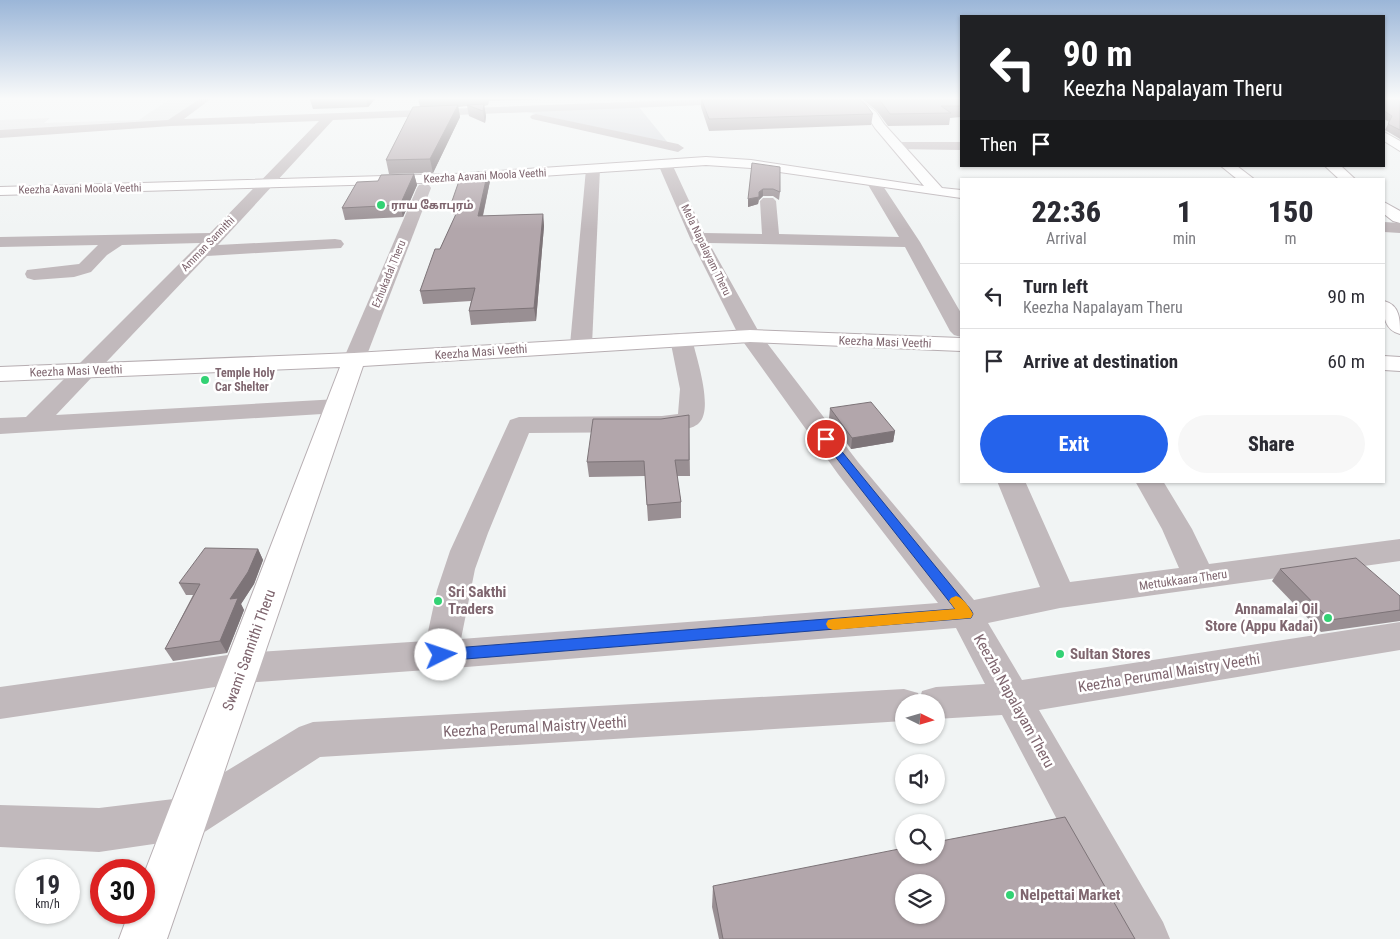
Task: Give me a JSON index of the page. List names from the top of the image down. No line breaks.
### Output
{"streets":{"main road":["Keezha Aavani Moola Veethi","Keezha Masi Veethi","Swami Sannithi Theru"],"street":["Amman Sannithi","Mela Napalayam Theru","Ezhukadal Theru","Mettukkaara Theru","Keezha Perumal Maistry Veethi","Keezha Napalayam Theru"]},"crossings":[["Keezha Aavani Moola Veethi","Amman Sannithi"],["Keezha Aavani Moola Veethi","Mela Napalayam Theru"],["Amman Sannithi","Keezha Masi Veethi"],["Mela Napalayam Theru","Keezha Masi Veethi"],["Mela Napalayam Theru","Keezha Napalayam Theru"],["Ezhukadal Theru","Keezha Masi Veethi"],["Ezhukadal Theru","Swami Sannithi Theru"],["Keezha Masi Veethi","Swami Sannithi Theru"],["Keezha Masi Veethi","Keezha Napalayam Theru"],["Mettukkaara Theru","Swami Sannithi Theru"],["Mettukkaara Theru","Keezha Napalayam Theru"],["Swami Sannithi Theru","Keezha Perumal Maistry Veethi"],["Keezha Perumal Maistry Veethi","Keezha Napalayam Theru"]],"places":["ராய கோபுரம்","Temple Holy Car Shelter","Sri Sakthi Traders","Annamalai Oil Store (Appu Kadai)","Sultan Stores","Nelpettai Market"],"north":"right","page":{"turn":["90 m","Keezha Napalayam Theru"],"then":"Then","eta":["22:36","Arrival","1","min","150","m"],"list":[{"name":"Turn left","note":"Keezha Napalayam Theru","value":"90 m"},{"name":"Arrive at destination","value":"60 m"}],"buttons":["Exit","Share"],"speed":"19 km/h","limit":"30"}}
